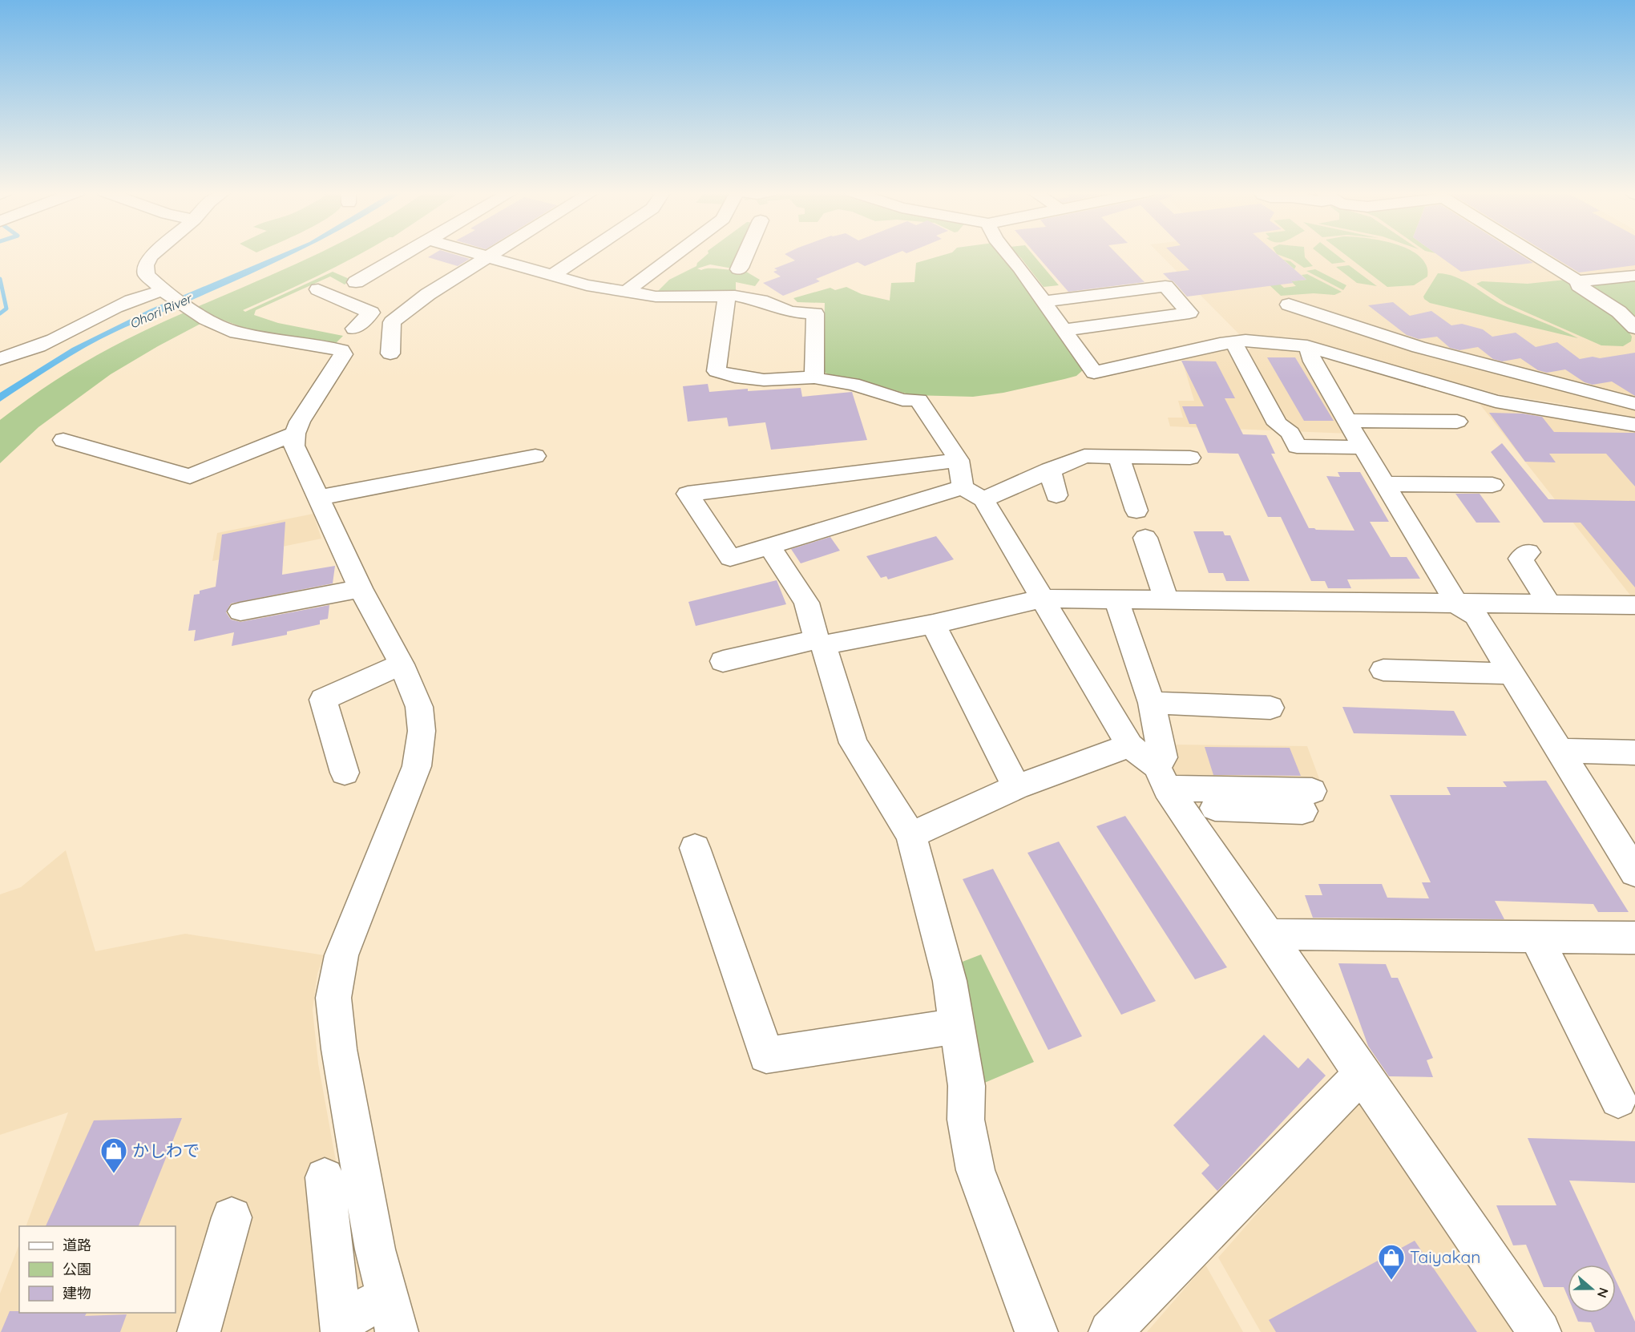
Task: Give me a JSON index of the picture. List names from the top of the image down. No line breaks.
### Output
{"water":["Ohori River"],"places":{"shop":["かしわで","Taiyakan"]},"legend":["道路","公園","建物"],"north":"right"}
